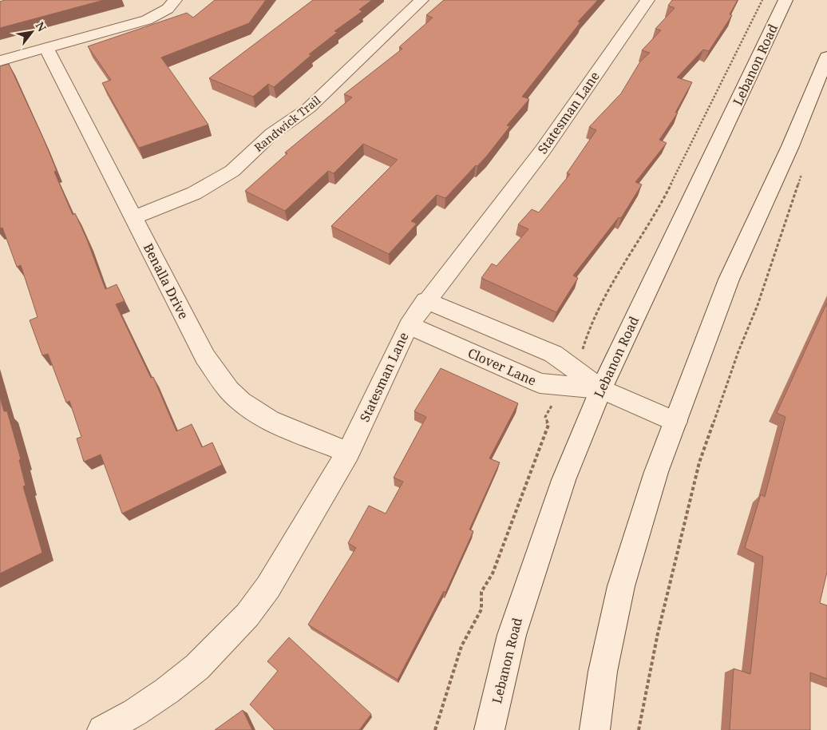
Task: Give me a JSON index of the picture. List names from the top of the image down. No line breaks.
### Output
{"streets":{"street":["Lebanon Road","Statesman Lane","Randwick Trail","Benalla Drive","Clover Lane"]},"crossings":[["Lebanon Road","Clover Lane"],["Statesman Lane","Benalla Drive"],["Statesman Lane","Clover Lane"],["Randwick Trail","Benalla Drive"]],"north":"top right"}
